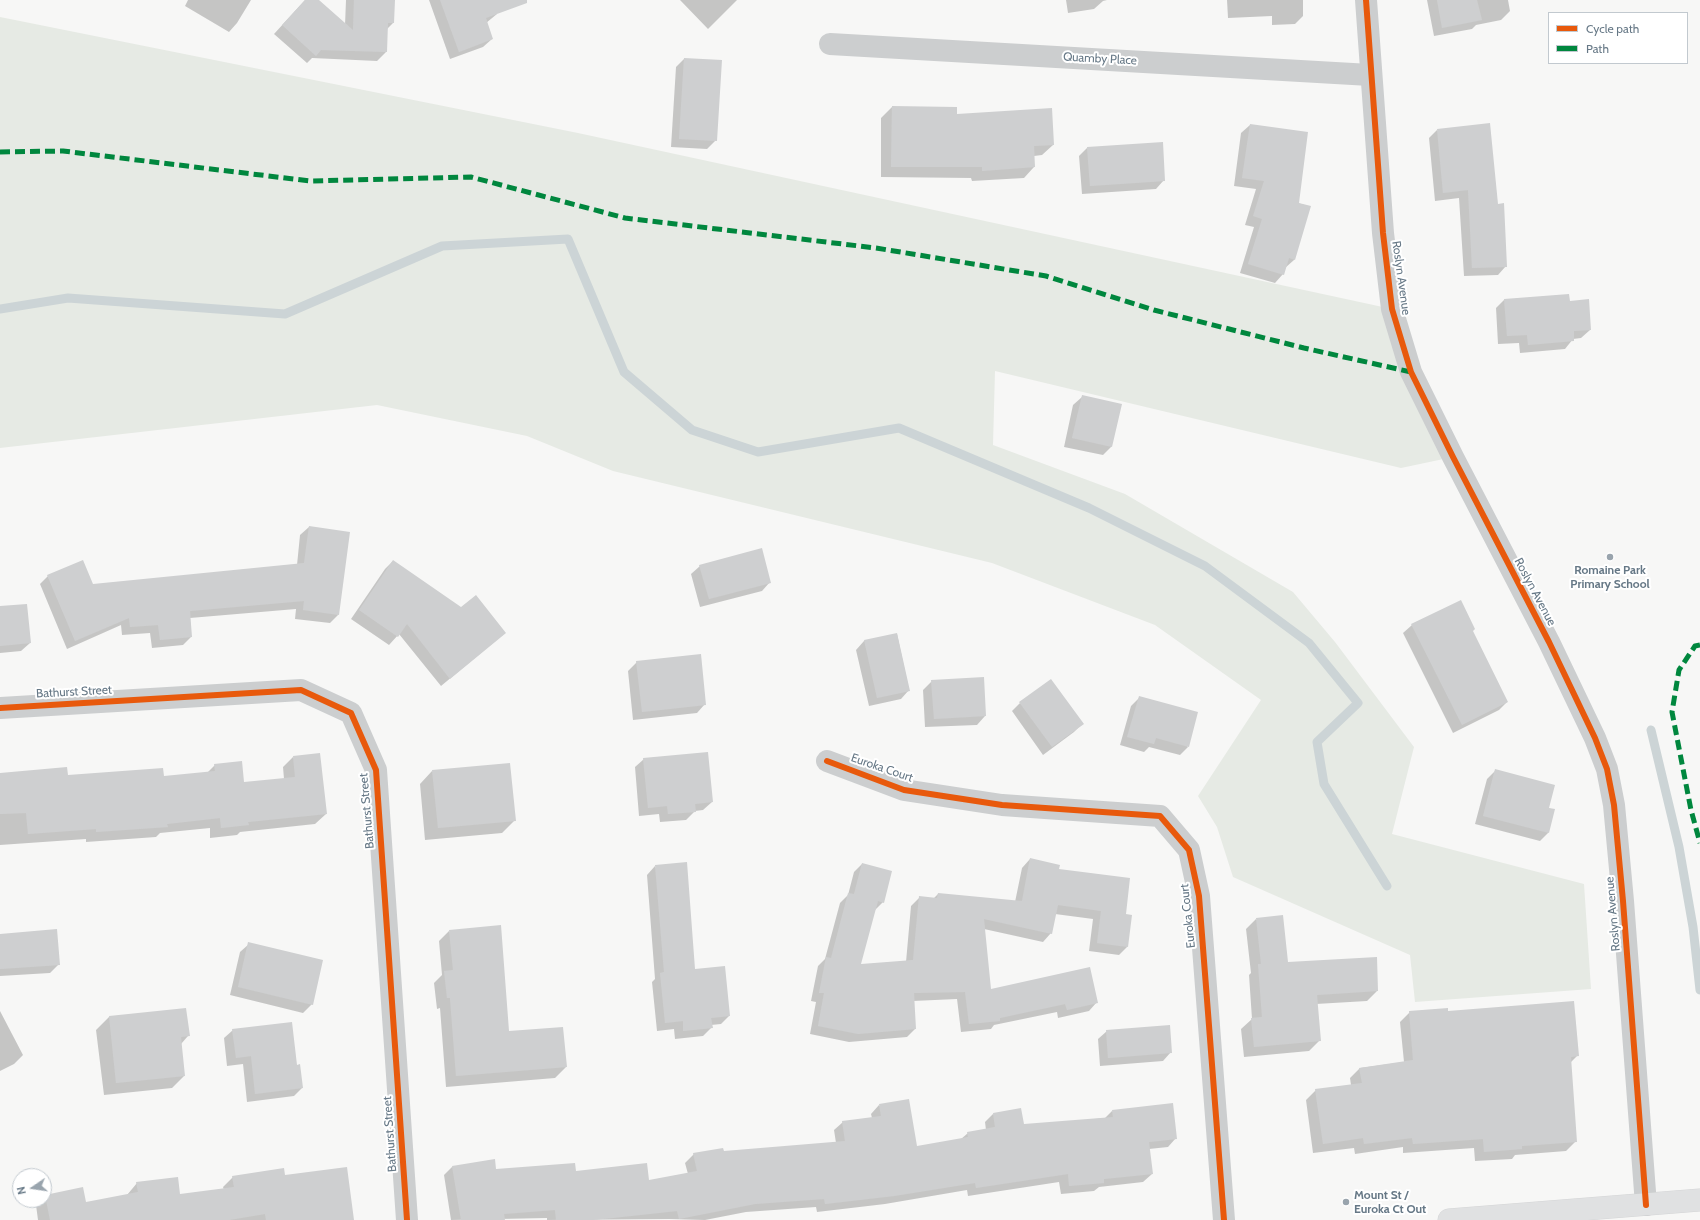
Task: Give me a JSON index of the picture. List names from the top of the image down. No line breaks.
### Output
{"streets":{"street":["Quamby Place","Roslyn Avenue","Bathurst Street","Euroka Court"]},"crossings":[["Quamby Place","Roslyn Avenue"]],"places":["Romaine Park Primary School","Mount St / Euroka Ct Out"],"legend":["Cycle path","Path"],"north":"left"}
